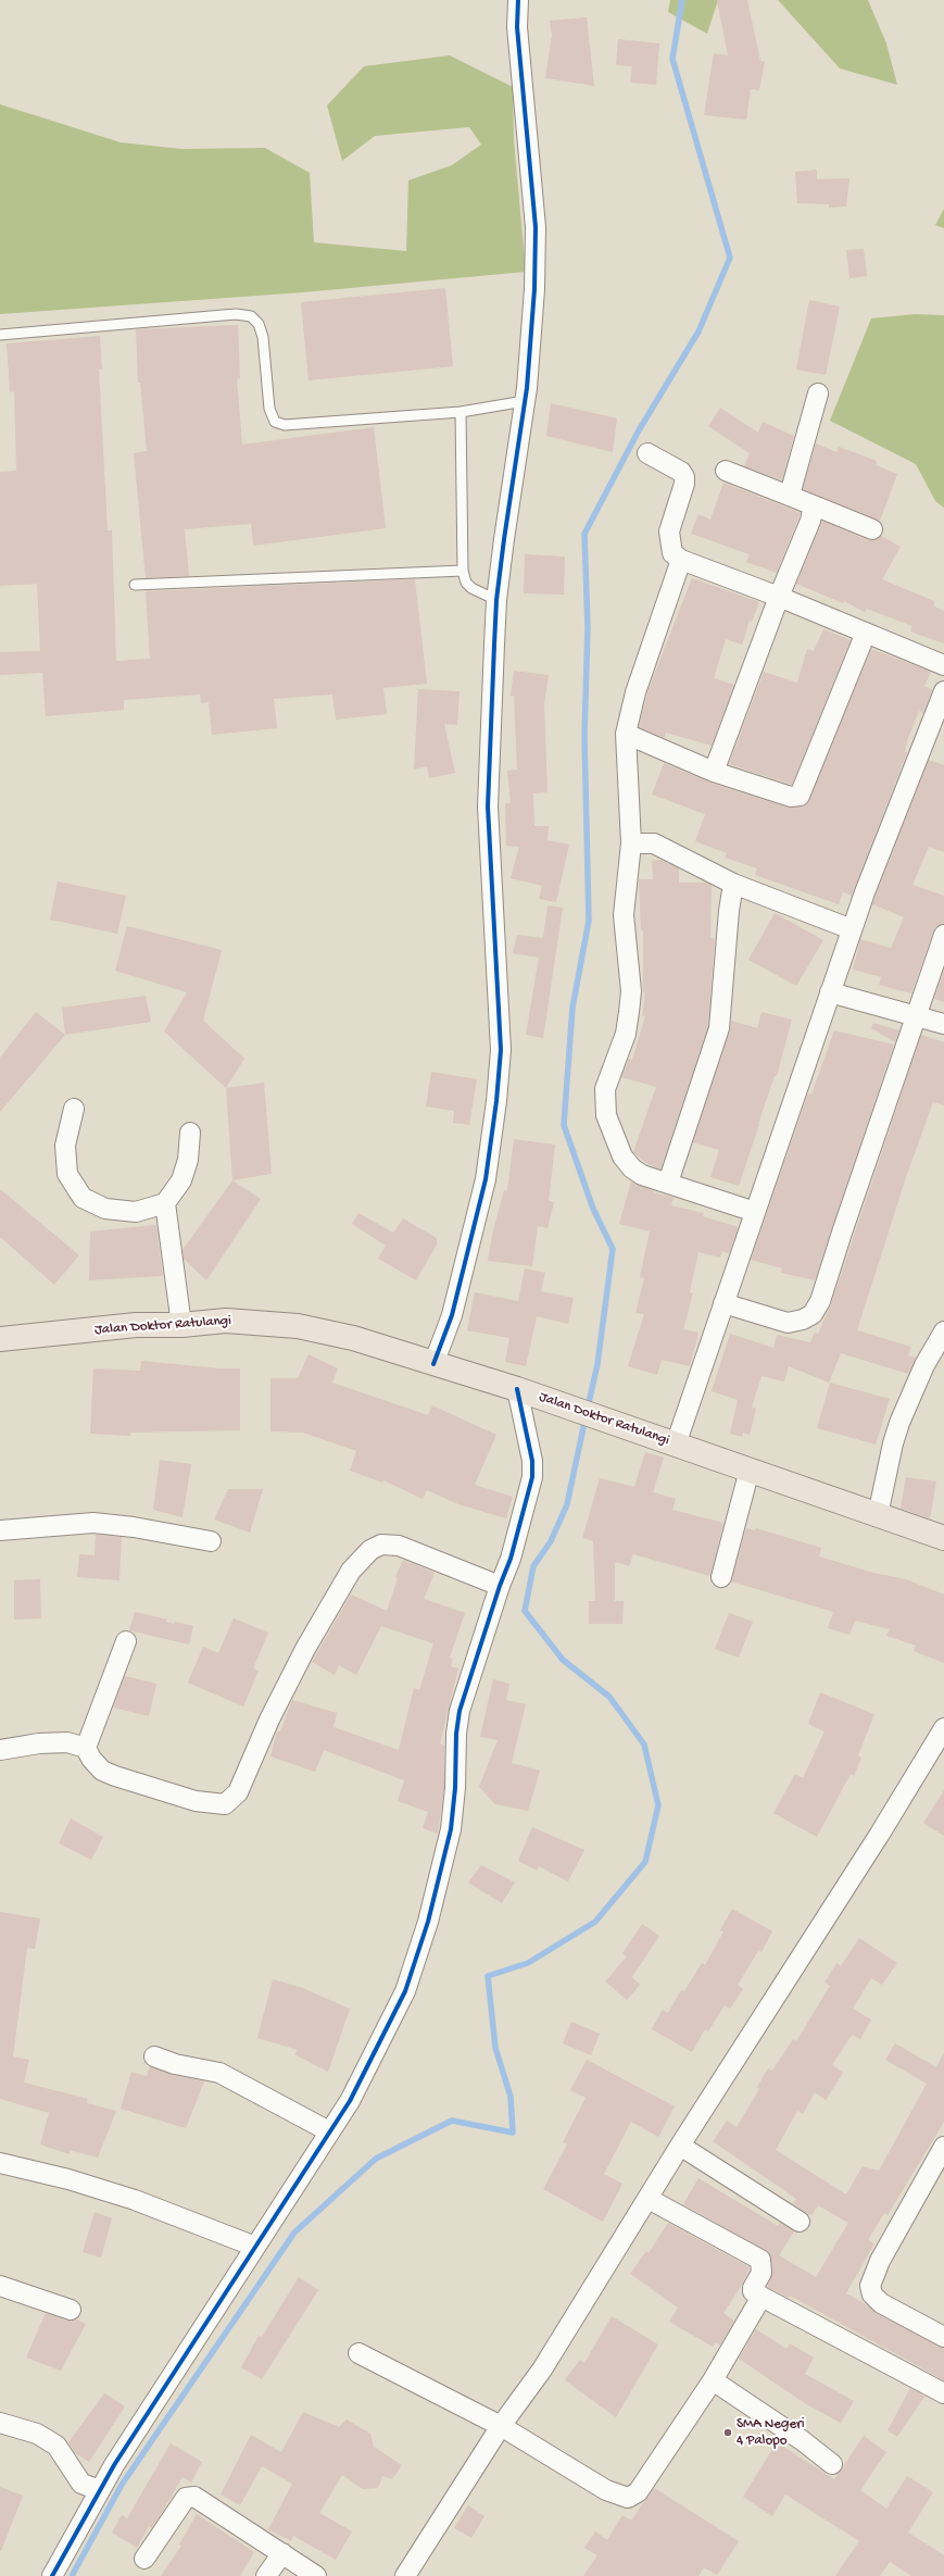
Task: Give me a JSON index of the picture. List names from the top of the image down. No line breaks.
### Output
{"streets":{"highway":["Jalan Doktor Ratulangi"]},"places":["SMA Negeri 4 Palopo"]}
